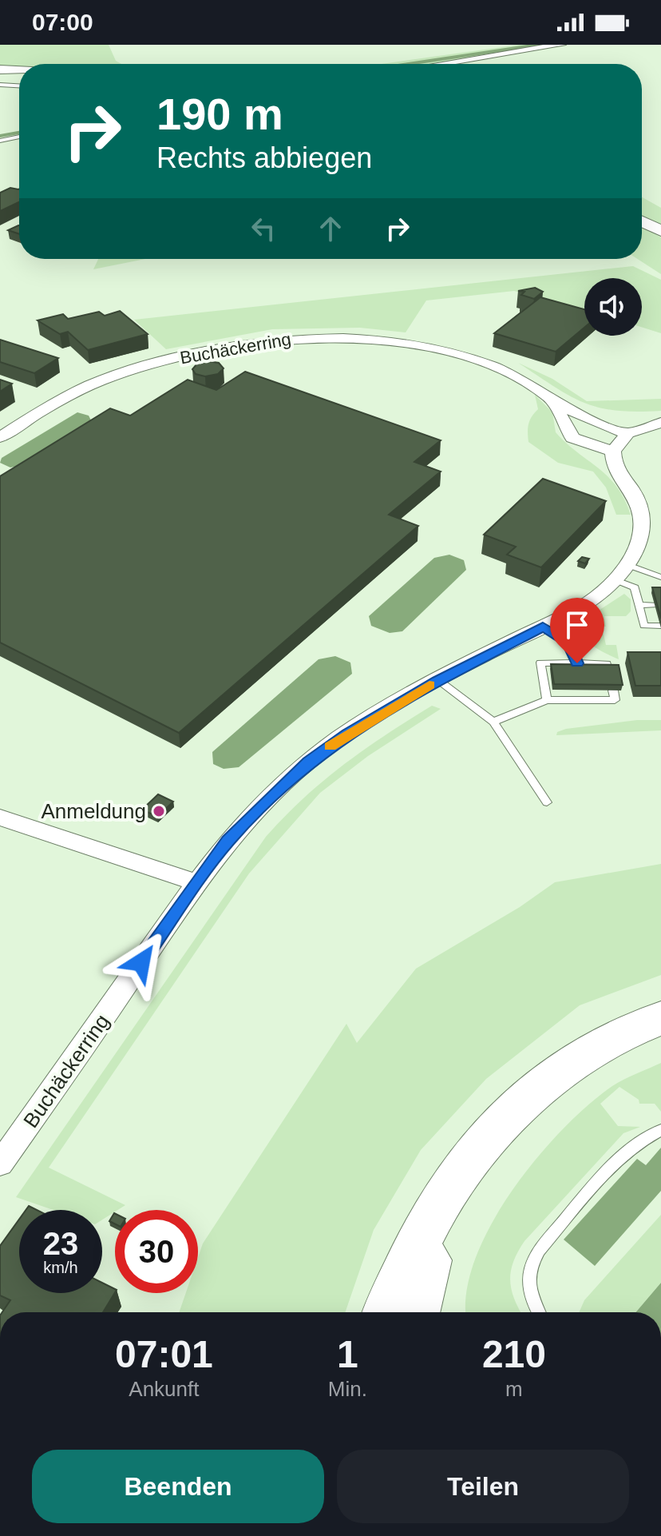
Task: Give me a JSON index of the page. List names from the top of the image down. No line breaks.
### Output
{"streets":{"street":["Buchäckerring"]},"places":["Anmeldung"],"page":{"status":"07:00","turn":["190 m","Rechts abbiegen"],"speed":"23 km/h","limit":"30","eta":["07:01","Ankunft","1","Min.","210","m"],"buttons":["Beenden","Teilen"]}}
